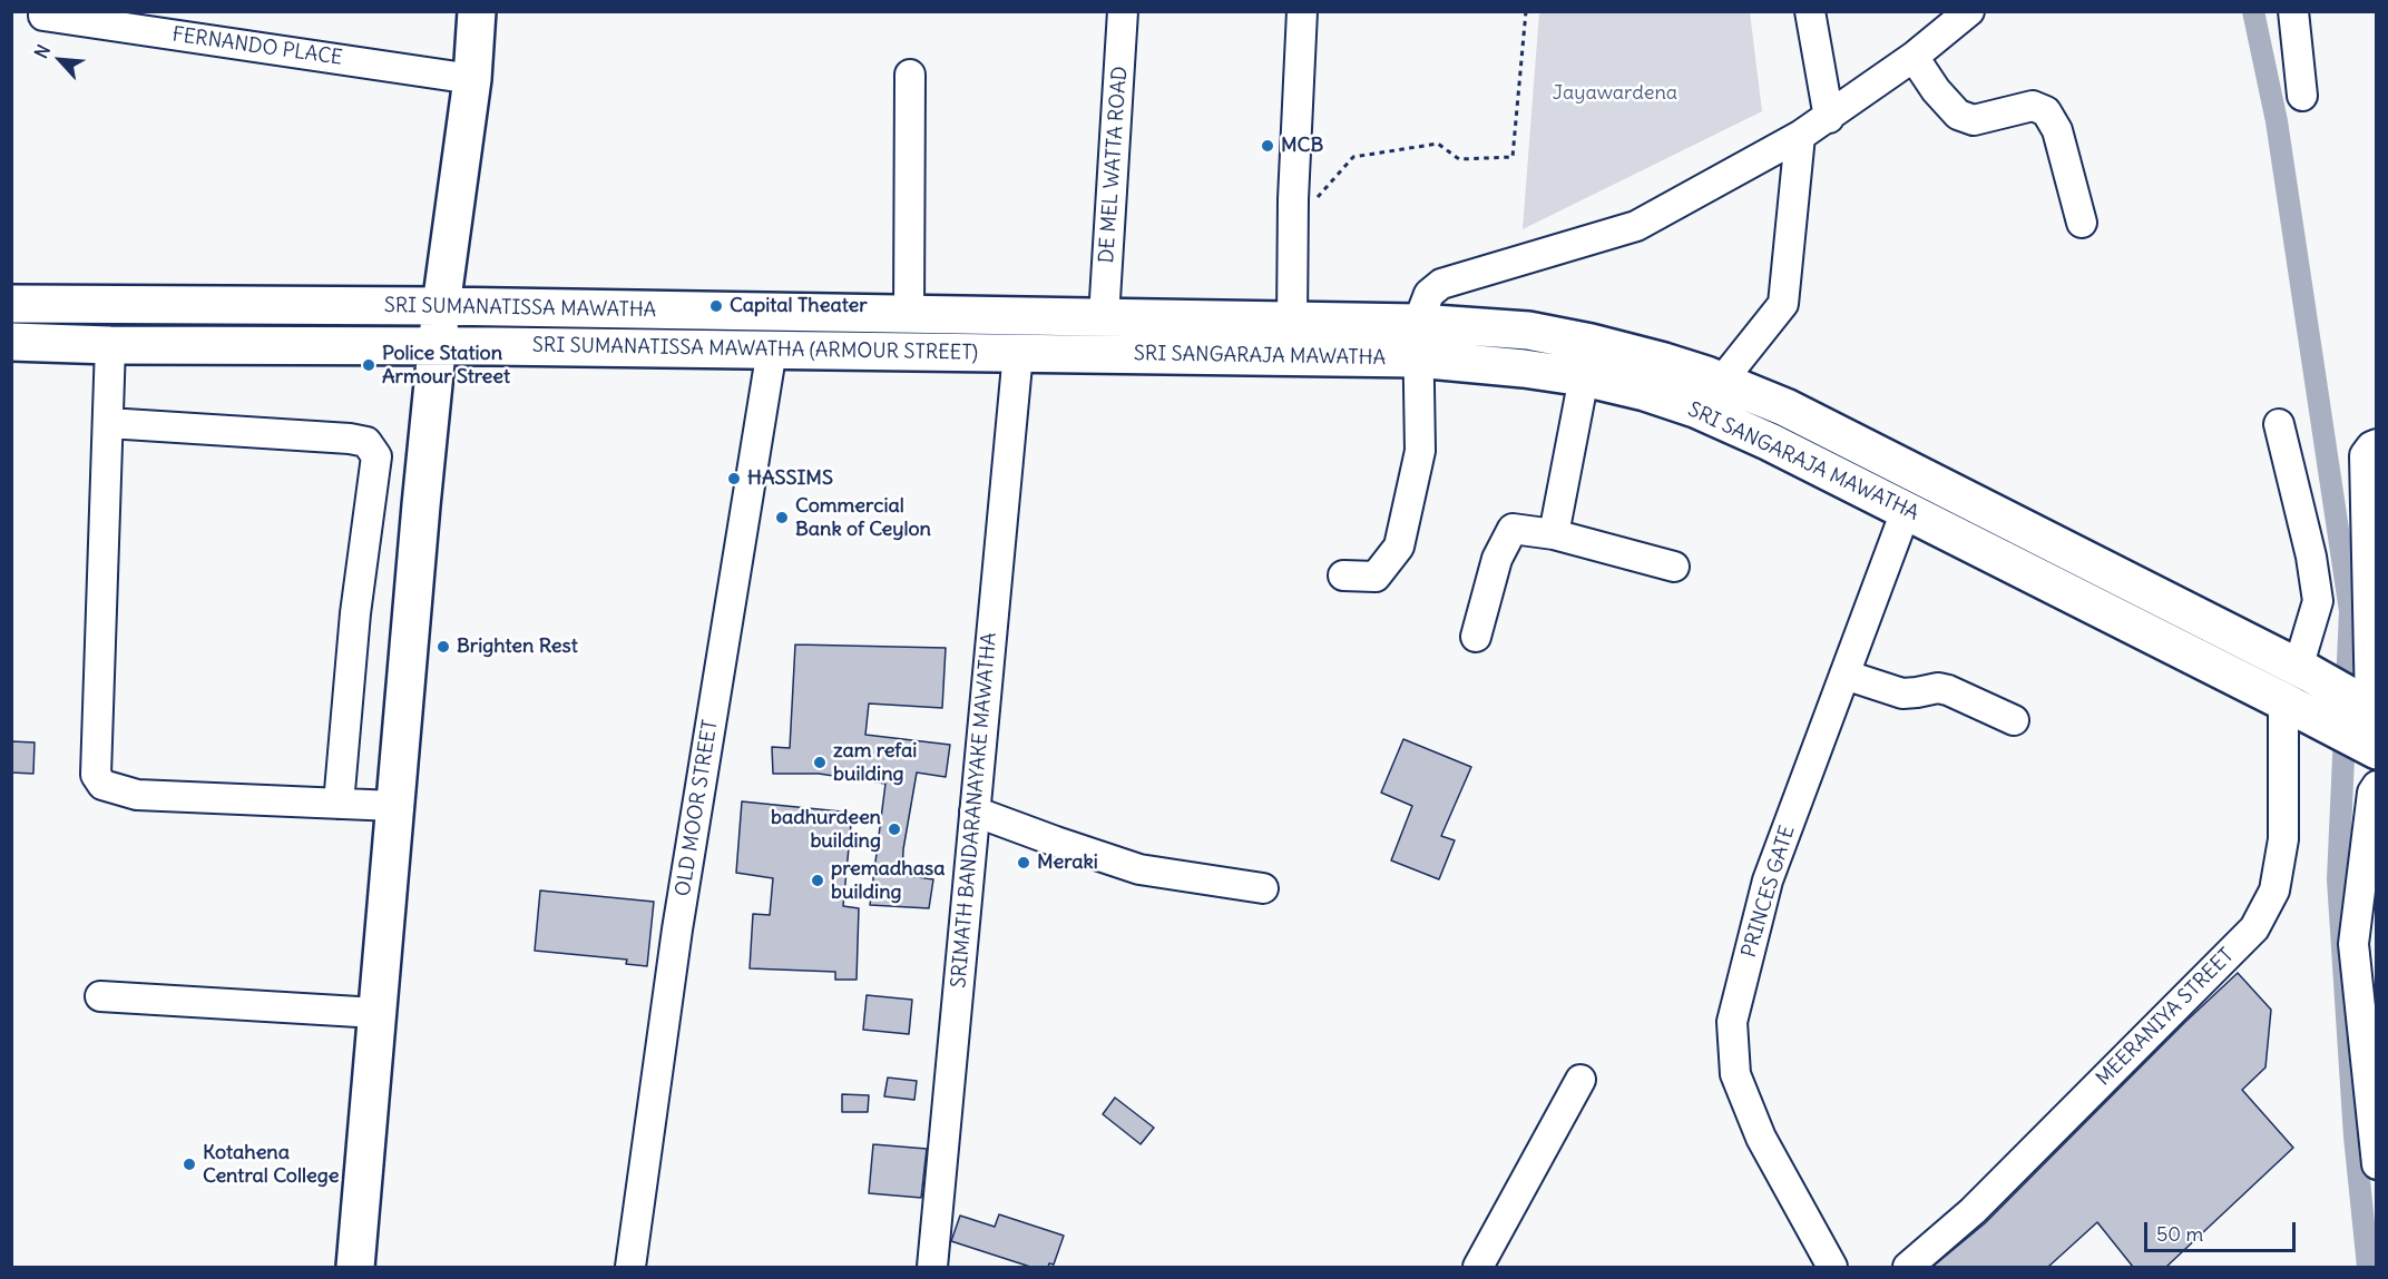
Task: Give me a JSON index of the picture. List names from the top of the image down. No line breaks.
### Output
{"streets":{"main road":["SRI SUMANATISSA MAWATHA","SRI SUMANATISSA MAWATHA (ARMOUR STREET)","SRI SANGARAJA MAWATHA"],"street":["FERNANDO PLACE","DE MEL WATTA ROAD","OLD MOOR STREET","SRIMATH BANDARANAYAKE MAWATHA","PRINCES GATE","MEERANIYA STREET"]},"crossings":[["DE MEL WATTA ROAD","SRI SANGARAJA MAWATHA"],["SRI SUMANATISSA MAWATHA","SRI SANGARAJA MAWATHA"],["SRI SUMANATISSA MAWATHA (ARMOUR STREET)","SRI SANGARAJA MAWATHA"],["SRI SUMANATISSA MAWATHA (ARMOUR STREET)","OLD MOOR STREET"],["SRI SUMANATISSA MAWATHA (ARMOUR STREET)","SRIMATH BANDARANAYAKE MAWATHA"],["SRI SANGARAJA MAWATHA","SRIMATH BANDARANAYAKE MAWATHA"],["SRI SANGARAJA MAWATHA","PRINCES GATE"],["SRI SANGARAJA MAWATHA","MEERANIYA STREET"]],"parks":["Jayawardena"],"places":["MCB","Capital Theater","Police Station Armour Street","HASSIMS","Commercial Bank of Ceylon","Brighten Rest","zam refai building","badhurdeen building","Meraki","premadhasa building","Kotahena Central College"],"scale_bar":"50 m","north":"top left"}
